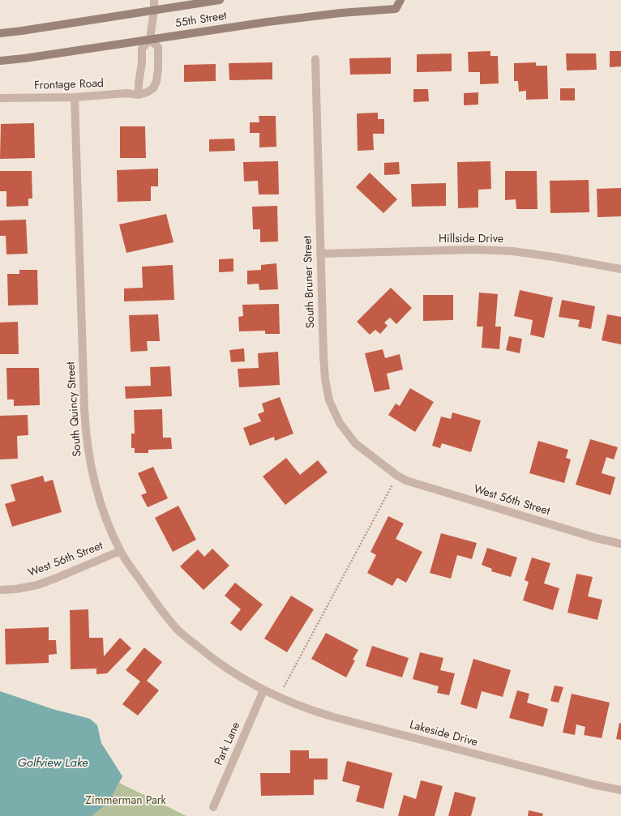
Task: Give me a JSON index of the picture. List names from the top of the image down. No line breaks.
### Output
{"streets":{"main road":["55th Street"],"street":["Frontage Road","Hillside Drive","South Bruner Street","South Quincy Street","West 56th Street","Lakeside Drive","Park Lane"]},"crossings":[["55th Street","Frontage Road"],["Frontage Road","South Quincy Street"],["Hillside Drive","South Bruner Street"],["South Bruner Street","West 56th Street"],["South Quincy Street","West 56th Street"],["South Quincy Street","Lakeside Drive"],["South Quincy Street","Park Lane"],["Lakeside Drive","Park Lane"]],"water":["Golfview Lake"],"parks":["Zimmerman Park"]}
